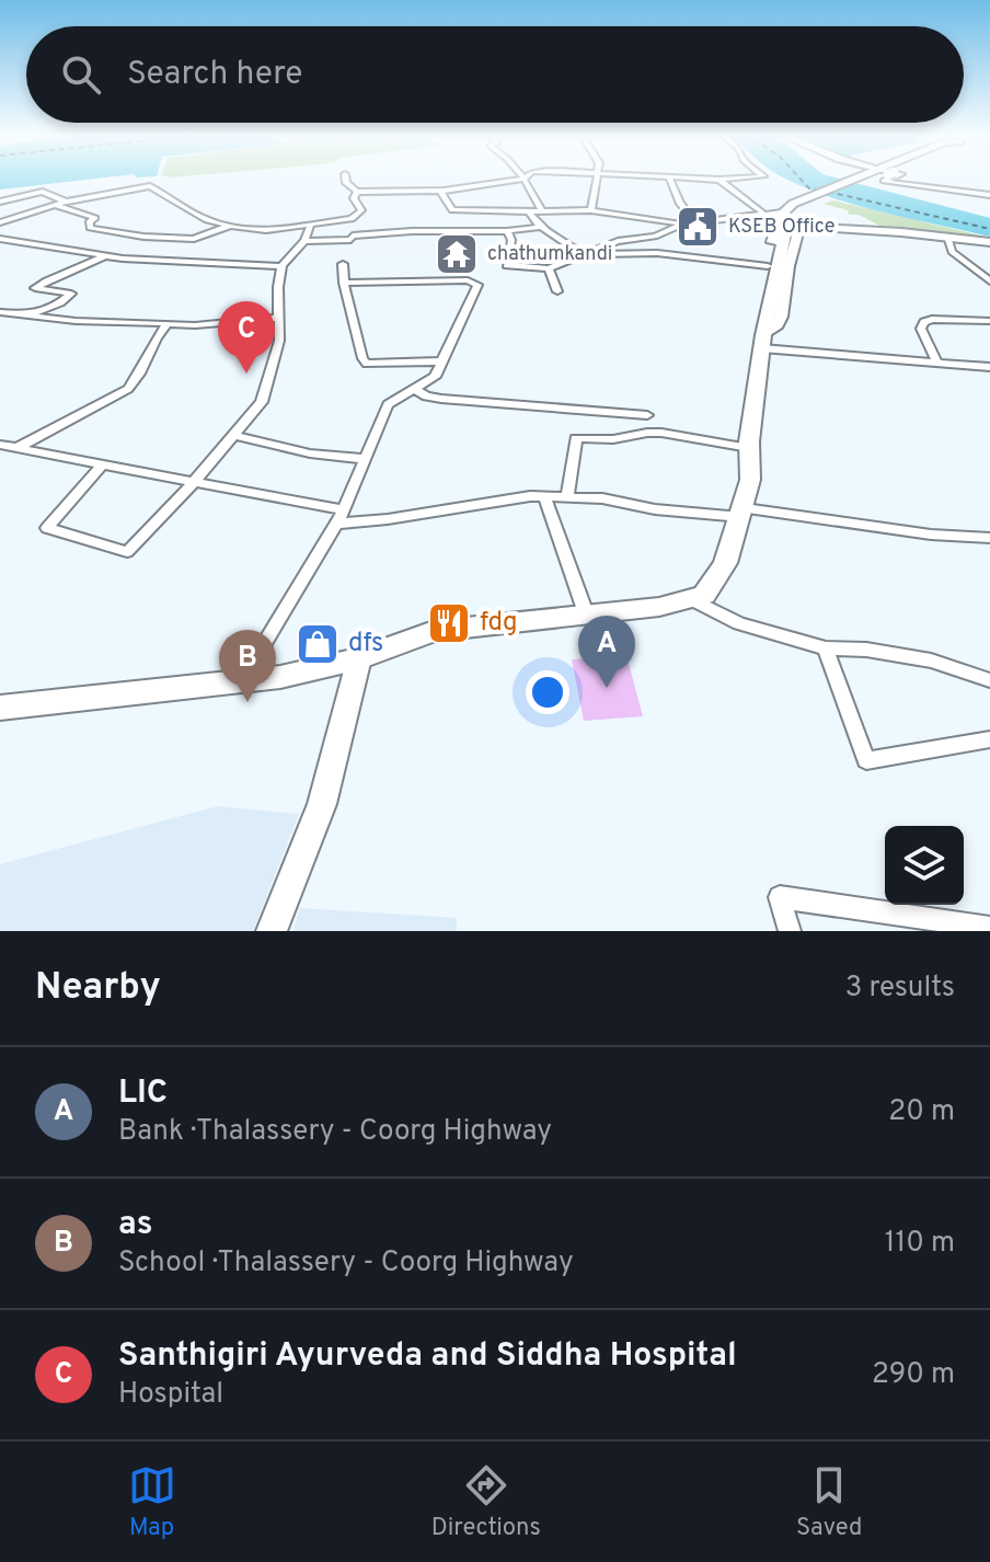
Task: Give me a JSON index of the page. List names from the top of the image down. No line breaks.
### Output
{"places":{"public building":["KSEB Office"],"temple":["chathumkandi"],"restaurant":["fdg"],"shop":["dfs"]},"page":{"search":"Search here","pins":["C","A","B"],"heading":["Nearby","3 results"],"list":[{"mark":"A","name":"LIC","note":"Bank · Thalassery - Coorg Highway","value":"20 m"},{"mark":"B","name":"as","note":"School · Thalassery - Coorg Highway","value":"110 m"},{"mark":"C","name":"Santhigiri Ayurveda and Siddha Hospital","note":"Hospital","value":"290 m"}],"nav":["Map","Directions","Saved"]}}
